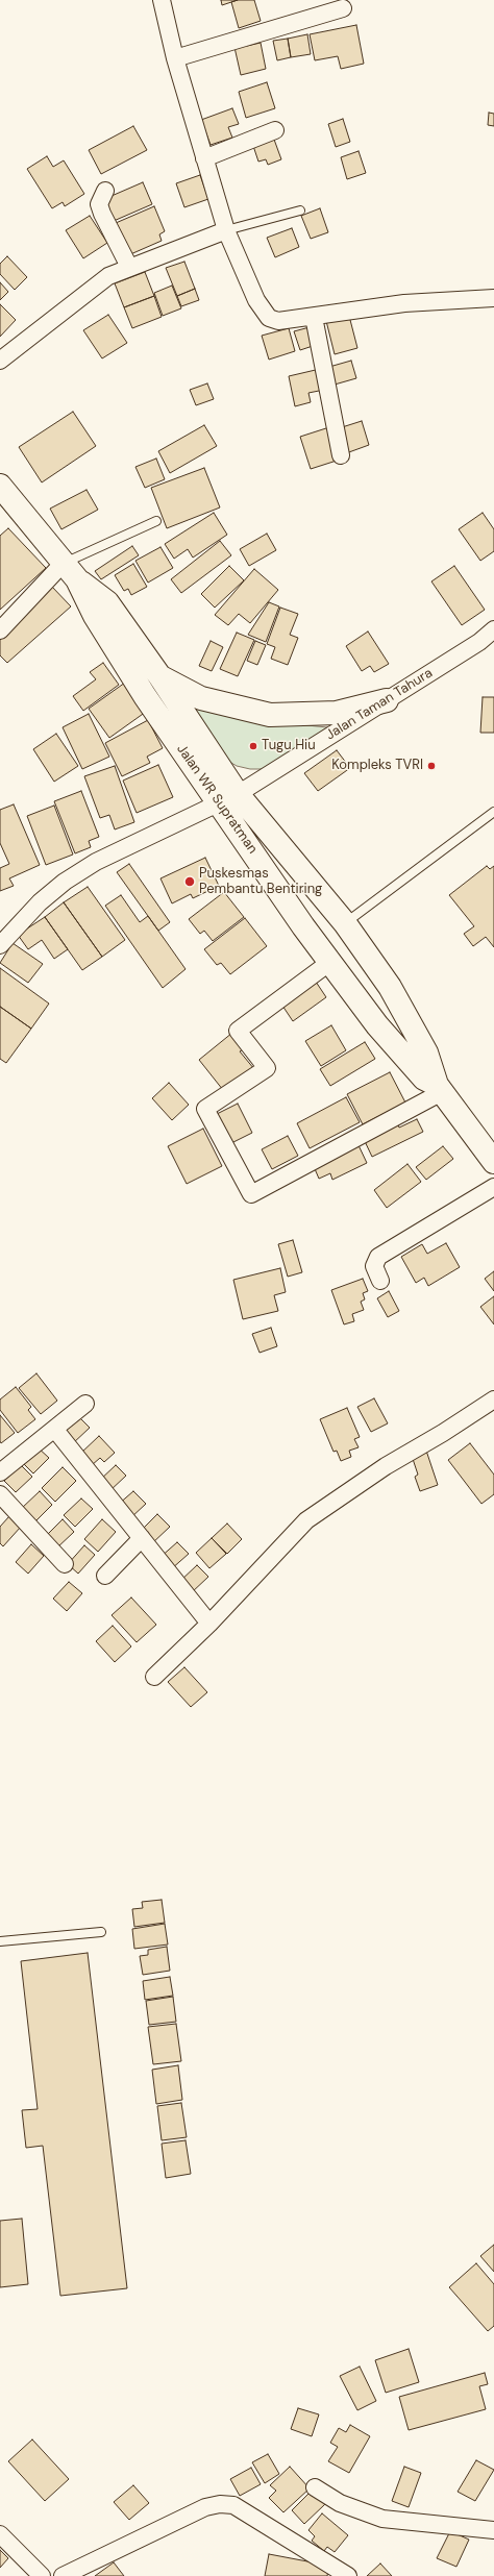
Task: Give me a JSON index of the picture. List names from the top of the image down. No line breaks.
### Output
{"streets":{"highway":["Jalan WR Supratman"],"street":["Jalan Taman Tahura"]},"crossings":[["Jalan Taman Tahura","Jalan WR Supratman"]],"places":["Tugu Hiu","Kompleks TVRI","Puskesmas Pembantu Bentiring"]}
